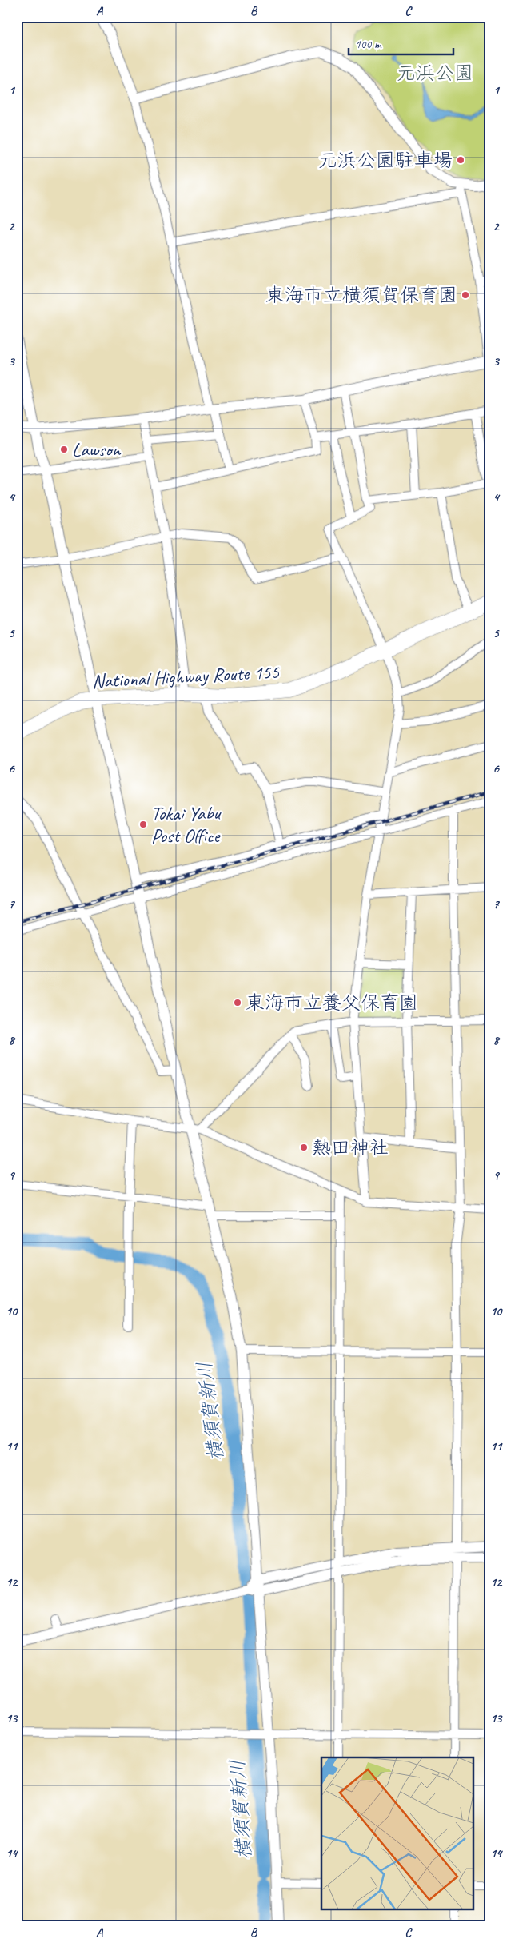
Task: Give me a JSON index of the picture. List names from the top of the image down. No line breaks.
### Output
{"streets":{"highway":["National Highway Route 155"]},"water":["横須賀新川"],"parks":["元浜公園"],"places":["元浜公園駐車場","東海市立横須賀保育園","Lawson","Tokai Yabu Post Office","東海市立養父保育園","熱田神社"],"scale_bar":"100 m","grid":{"columns":["A","B","C"],"rows":["1","2","3","4","5","6","7","8","9","10","11","12","13","14"]}}
